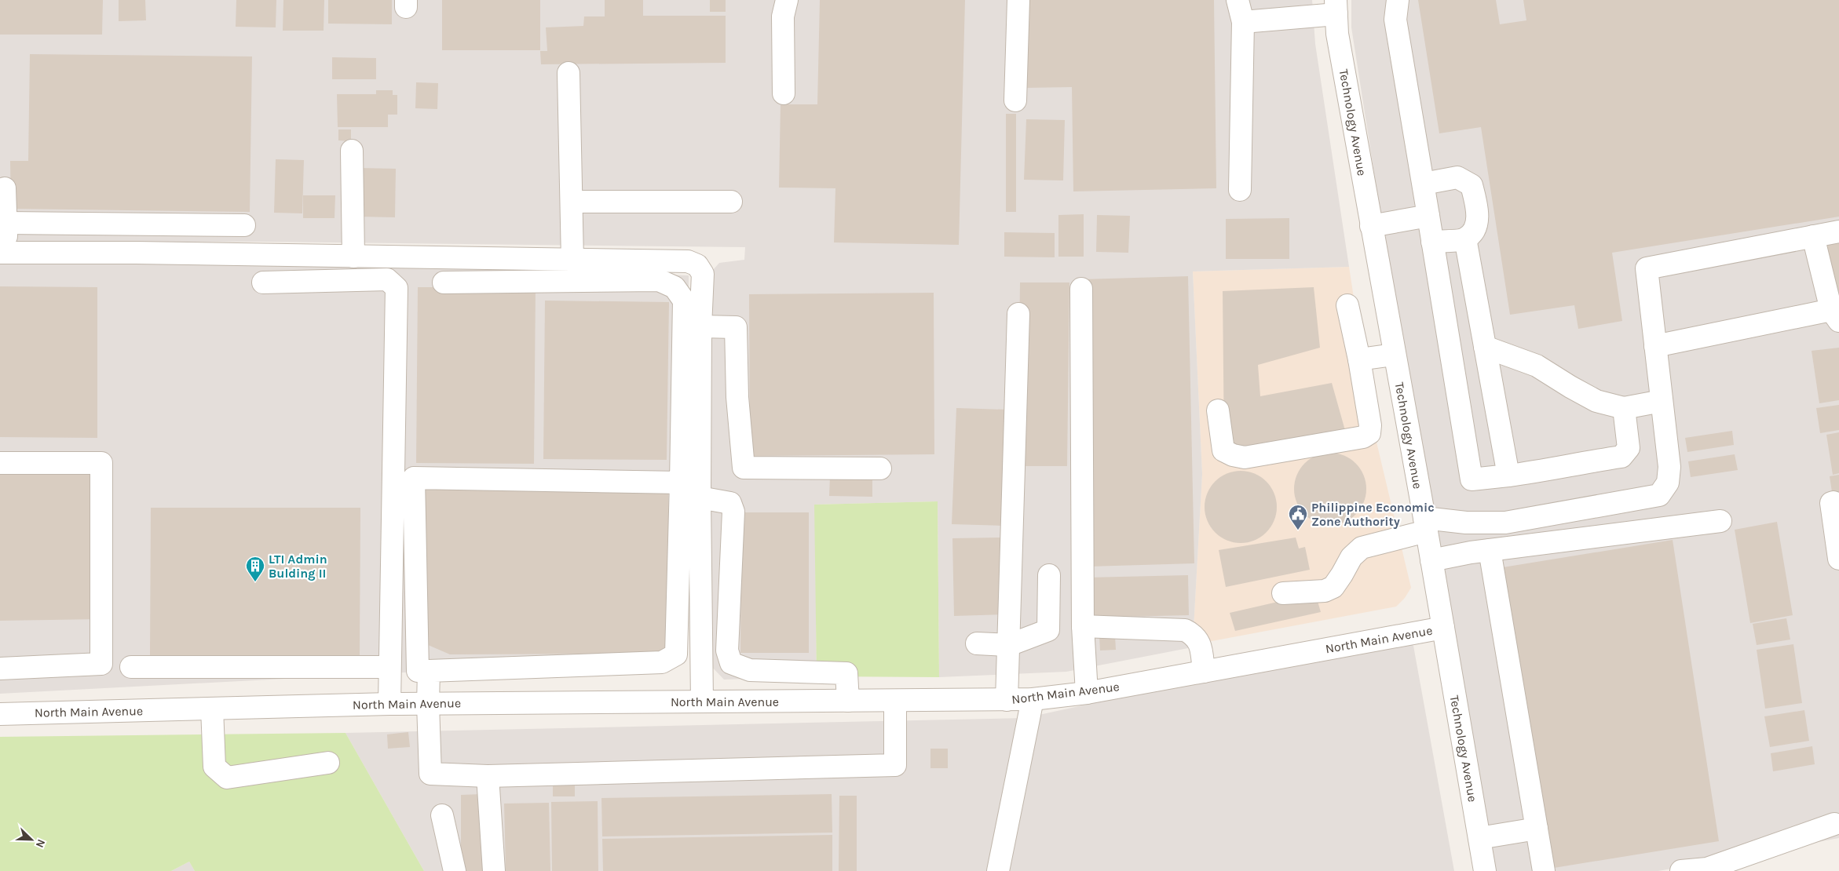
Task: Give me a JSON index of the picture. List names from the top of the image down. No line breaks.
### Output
{"streets":{"street":["Technology Avenue","North Main Avenue"]},"crossings":[["Technology Avenue","North Main Avenue"]],"places":{"public building":["Philippine Economic Zone Authority"],"building":["LTI Admin Bulding II"]},"north":"bottom right"}
